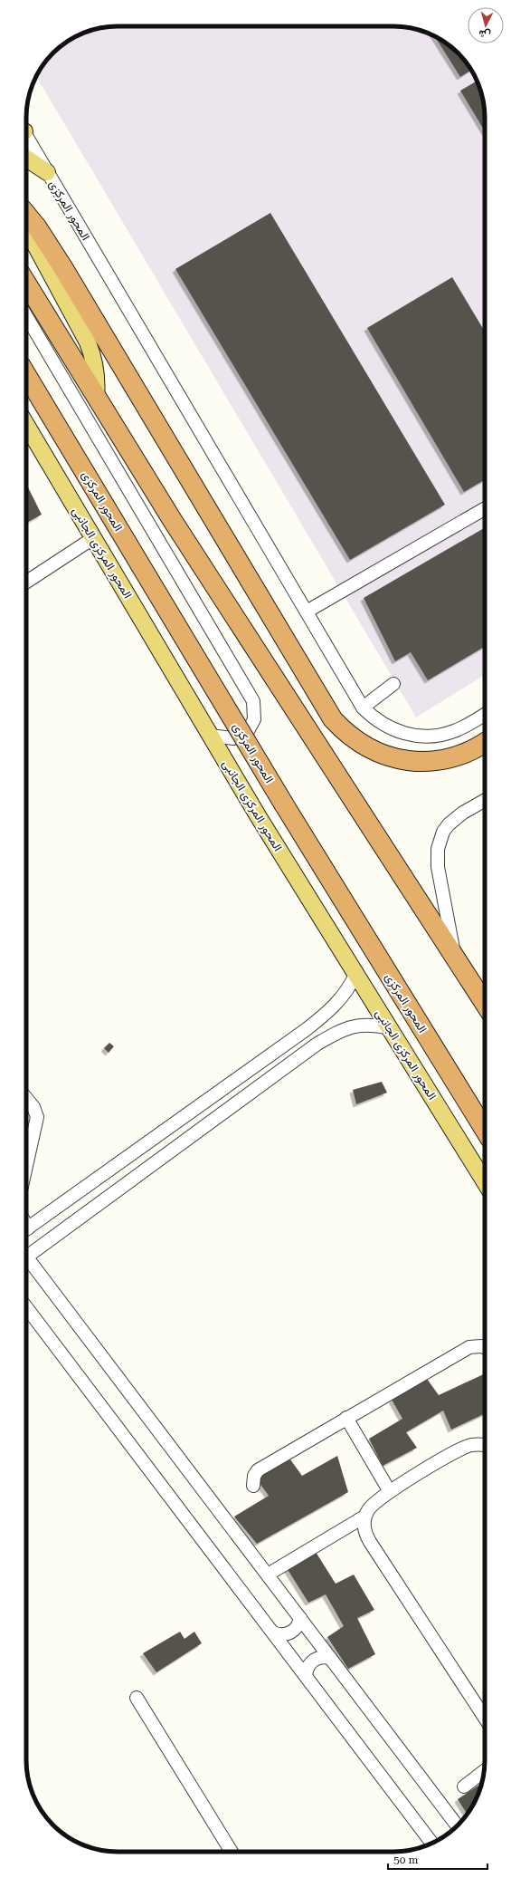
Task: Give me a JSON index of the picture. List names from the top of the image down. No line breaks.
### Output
{"streets":{"highway":["المحور المركزى"],"main road":["المحور المركزى الجانبى"]},"scale_bar":"50 m","north":"bottom"}
